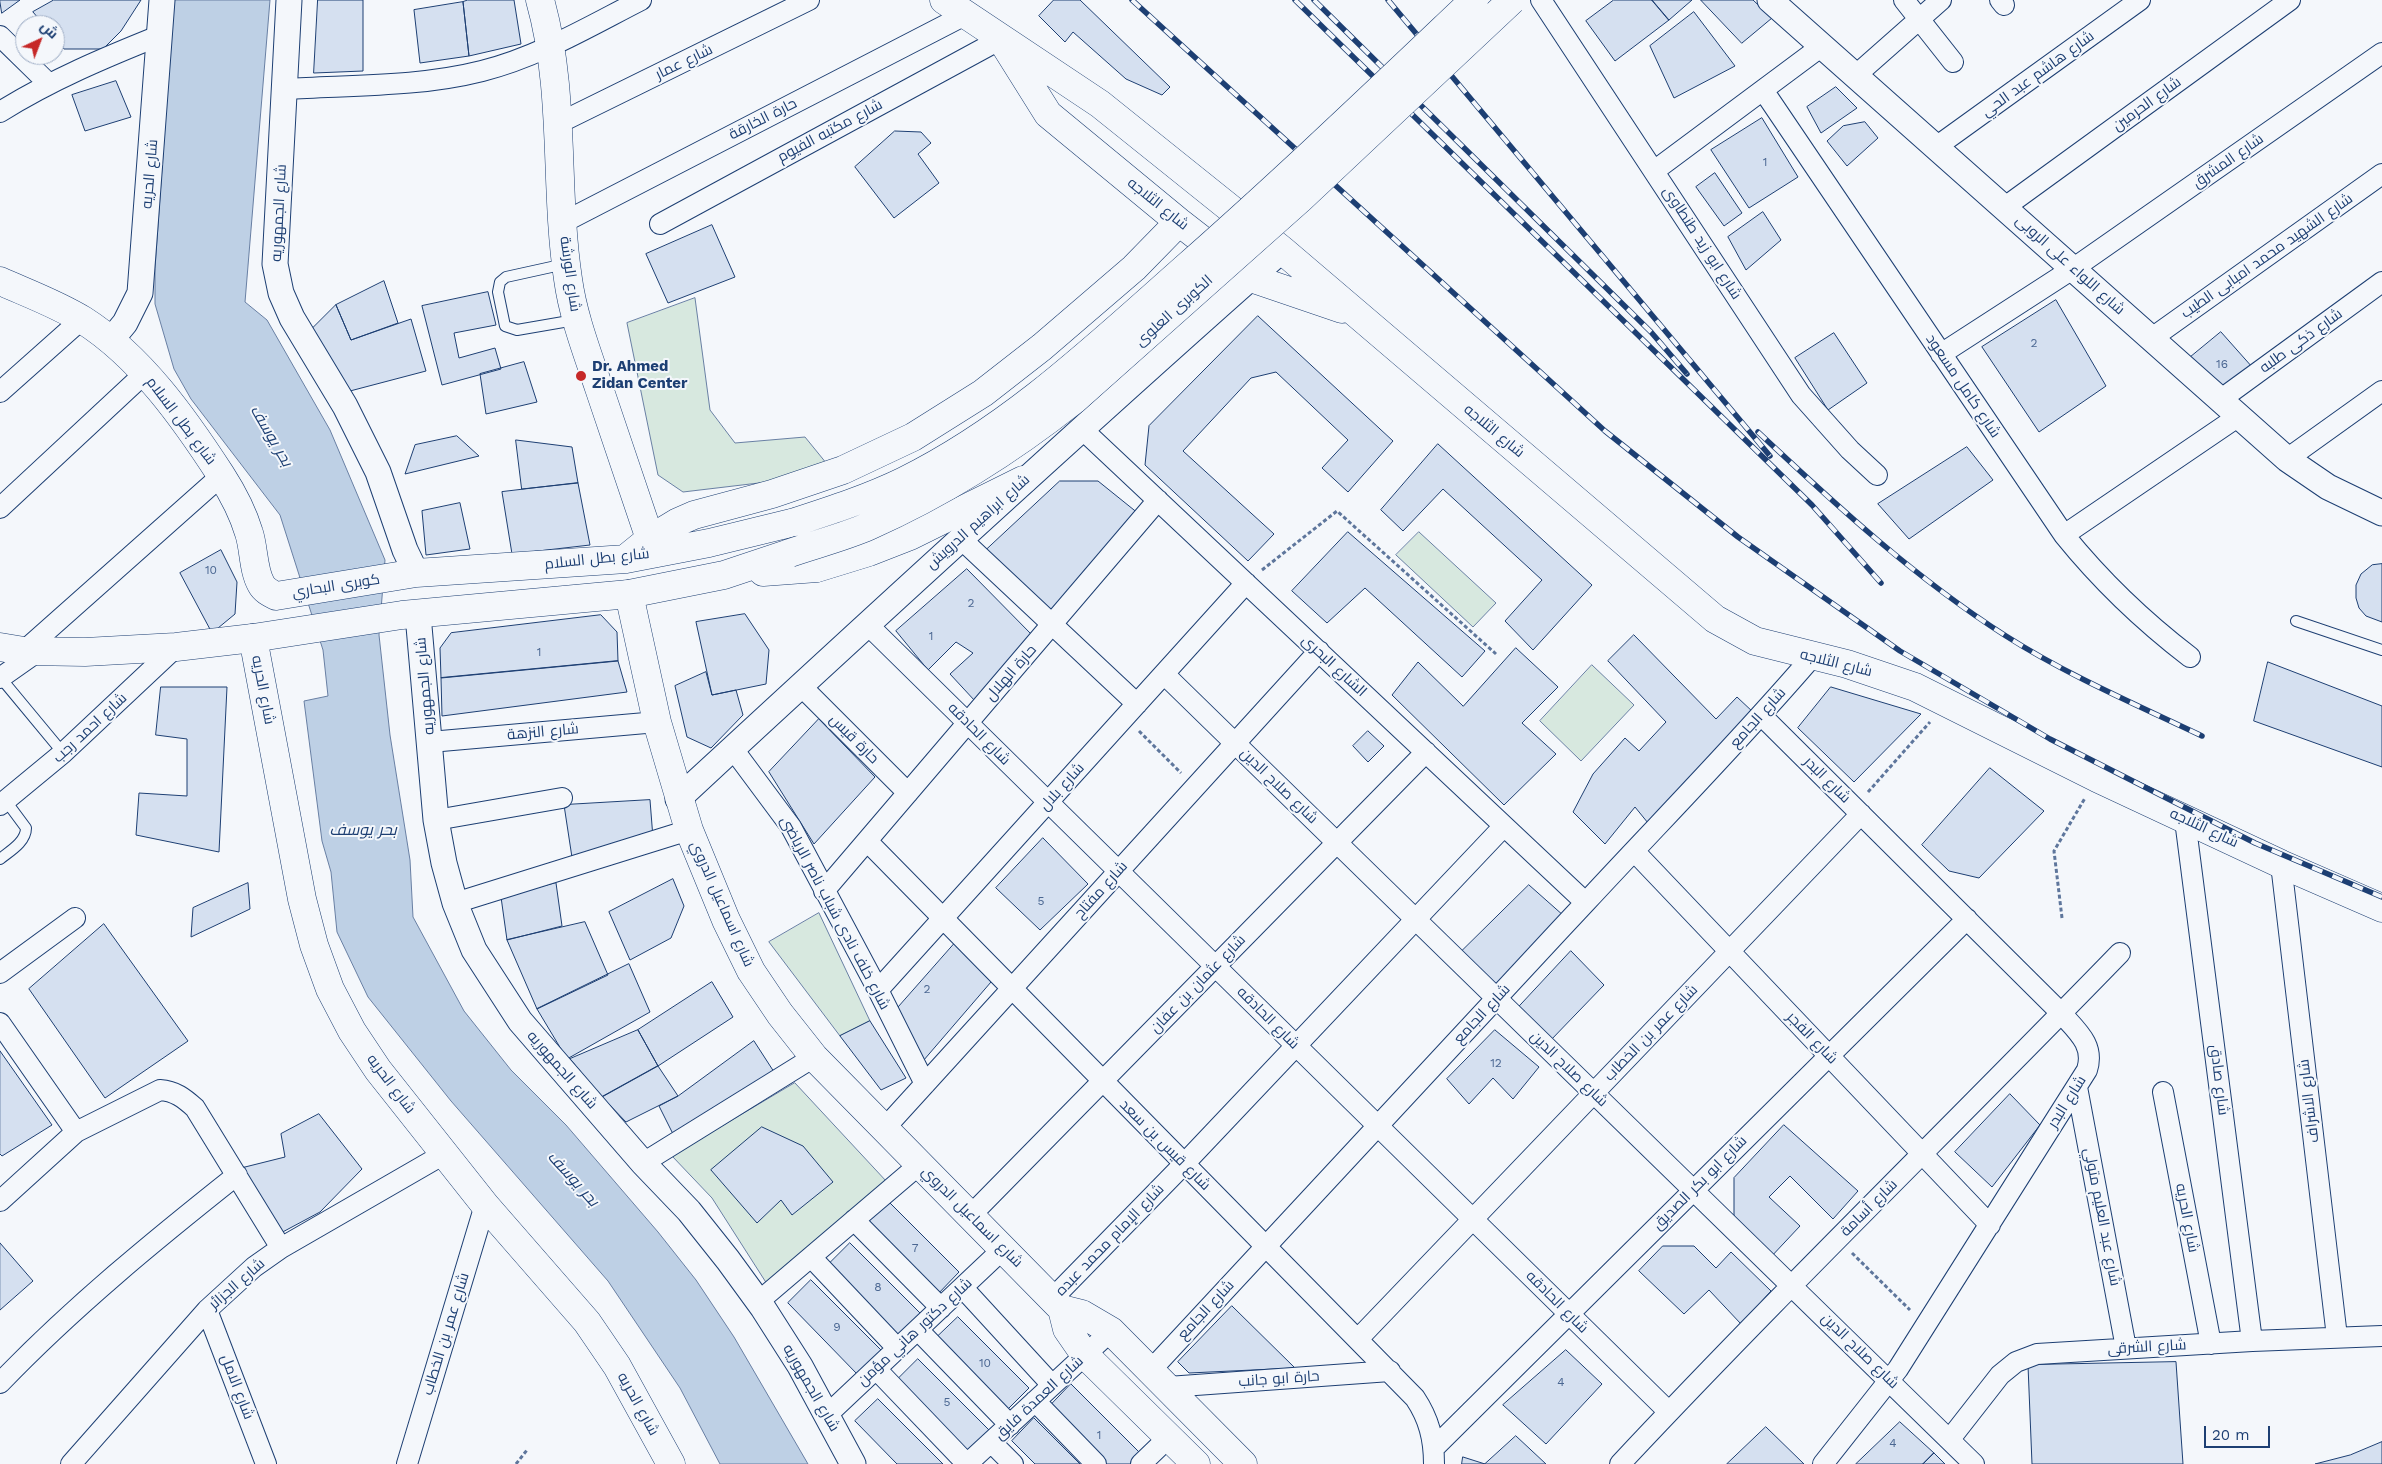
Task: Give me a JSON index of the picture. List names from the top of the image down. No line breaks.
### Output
{"streets":{"main road":["شارع الحريه","شارع الثلاجه","شارع الورشة","الكوبرى العلوى","شارع بطل السلام","كوبرى البحاري","شارع اسماعيل الدروي"],"street":["شارع عمار","شارع هاشم عبد الحي","شارع الحرمين","حارة الخارقة","شارع مكتبه الفيوم","شارع المشرق","شارع الجمهوريه","شارع ابو زيد طنطاوى","شارع الشهيد محمد امبابى الطيب","شارع اللواء على الروبى","شارع ذكى طلبه","شارع كامل مسعود","شارع ابراهيم الدرويش","الشارع البحرى","حارة الهلال","شارع الجامع","شارع احمد رجب","شارع النزهة","شارع الحادقه","حارة قيس","شارع البدر","شارع صلاح الدين","شارع بلال","شارع مفتاح","شارع خلف نادى شباب ناصر الرياضى","شارع عثمان بن عفان","شارع عمر بن الخطاب","شارع الفجر","شارع صادق","شارع الاشراف","شارع قيس بن سعد","شارع ابو بكر الصديق","شارع أسامة","شارع عبد العليم متولي","شارع الإمام محمد عبده","شارع الجزائر","شارع دكتور هاني مؤمن","شارع الشرقى","حارة ابو جانب","شارع الامل","شارع العمدة فايق"]},"crossings":[["شارع عمار","شارع الورشة"],["شارع هاشم عبد الحي","شارع اللواء على الروبى"],["شارع الحرمين","شارع اللواء على الروبى"],["حارة الخارقة","شارع الثلاجه"],["حارة الخارقة","شارع الورشة"],["شارع مكتبه الفيوم","شارع الثلاجه"],["شارع المشرق","شارع اللواء على الروبى"],["شارع المشرق","شارع كامل مسعود"],["شارع الحريه","شارع بطل السلام"],["شارع الحريه","شارع عمر بن الخطاب"],["شارع الحريه","شارع الجزائر"],["شارع الحريه","شارع الشرقى"],["شارع الثلاجه","شارع ابراهيم الدرويش"],["شارع الثلاجه","شارع الجامع"],["شارع الثلاجه","شارع صادق"],["شارع الثلاجه","شارع الاشراف"],["شارع الجمهوريه","شارع بطل السلام"],["شارع الجمهوريه","كوبرى البحاري"],["شارع الجمهوريه","شارع النزهة"],["شارع الجمهوريه","شارع دكتور هاني مؤمن"],["شارع الشهيد محمد امبابى الطيب","شارع اللواء على الروبى"],["شارع اللواء على الروبى","شارع ذكى طلبه"],["الكوبرى العلوى","شارع بطل السلام"],["شارع بطل السلام","كوبرى البحاري"],["شارع ابراهيم الدرويش","الشارع البحرى"],["شارع ابراهيم الدرويش","شارع الحادقه"],["شارع ابراهيم الدرويش","حارة قيس"],["شارع ابراهيم الدرويش","شارع اسماعيل الدروي"],["شارع ابراهيم الدرويش","شارع خلف نادى شباب ناصر الرياضى"],["الشارع البحرى","حارة الهلال"],["الشارع البحرى","شارع الجامع"],["الشارع البحرى","شارع بلال"],["الشارع البحرى","شارع مفتاح"],["الشارع البحرى","شارع عثمان بن عفان"],["الشارع البحرى","شارع الإمام محمد عبده"],["حارة الهلال","شارع الحادقه"],["حارة الهلال","حارة قيس"],["حارة الهلال","شارع خلف نادى شباب ناصر الرياضى"],["حارة الهلال","شارع قيس بن سعد"],["شارع الجامع","شارع الحادقه"],["شارع الجامع","شارع البدر"],["شارع الجامع","شارع صلاح الدين"],["شارع الجامع","شارع اسماعيل الدروي"],["شارع الجامع","شارع الفجر"],["شارع الجامع","شارع قيس بن سعد"],["شارع الجامع","حارة ابو جانب"],["شارع النزهة","شارع اسماعيل الدروي"],["شارع الحادقه","شارع بلال"],["شارع الحادقه","شارع مفتاح"],["شارع الحادقه","شارع عثمان بن عفان"],["شارع الحادقه","شارع عمر بن الخطاب"],["شارع الحادقه","شارع ابو بكر الصديق"],["شارع الحادقه","شارع أسامة"],["شارع الحادقه","شارع الإمام محمد عبده"],["شارع البدر","شارع صلاح الدين"],["شارع البدر","شارع عمر بن الخطاب"],["شارع البدر","شارع الفجر"],["شارع البدر","شارع ابو بكر الصديق"],["شارع البدر","شارع أسامة"],["شارع البدر","شارع عبد العليم متولي"],["شارع صلاح الدين","شارع بلال"],["شارع صلاح الدين","شارع مفتاح"],["شارع صلاح الدين","شارع عثمان بن عفان"],["شارع صلاح الدين","شارع عمر بن الخطاب"],["شارع صلاح الدين","شارع ابو بكر الصديق"],["شارع صلاح الدين","شارع أسامة"],["شارع صلاح الدين","شارع الإمام محمد عبده"],["شارع صلاح الدين","شارع الشرقى"],["شارع بلال","شارع خلف نادى شباب ناصر الرياضى"],["شارع بلال","شارع قيس بن سعد"],["شارع مفتاح","شارع اسماعيل الدروي"],["شارع مفتاح","شارع خلف نادى شباب ناصر الرياضى"],["شارع مفتاح","شارع قيس بن سعد"],["شارع اسماعيل الدروي","شارع عثمان بن عفان"],["شارع اسماعيل الدروي","شارع الإمام محمد عبده"],["شارع اسماعيل الدروي","شارع دكتور هاني مؤمن"],["شارع اسماعيل الدروي","حارة ابو جانب"],["شارع اسماعيل الدروي","شارع العمدة فايق"],["شارع عثمان بن عفان","شارع قيس بن سعد"],["شارع عمر بن الخطاب","شارع الفجر"],["شارع عمر بن الخطاب","شارع قيس بن سعد"],["شارع الفجر","شارع ابو بكر الصديق"],["شارع الفجر","شارع أسامة"],["شارع صادق","شارع الشرقى"],["شارع الاشراف","شارع الشرقى"],["شارع قيس بن سعد","شارع ابو بكر الصديق"],["شارع قيس بن سعد","شارع الإمام محمد عبده"],["شارع قيس بن سعد","حارة ابو جانب"],["شارع عبد العليم متولي","شارع الشرقى"],["شارع الجزائر","شارع الامل"]],"water":["بحر يوسف"],"places":["Dr. Ahmed Zidan Center"],"house_numbers":["1","2","16","10","2","1","1","5","2","12","7","8","9","10","4","5","1","4"],"scale_bar":"20 m","north":"top right"}
